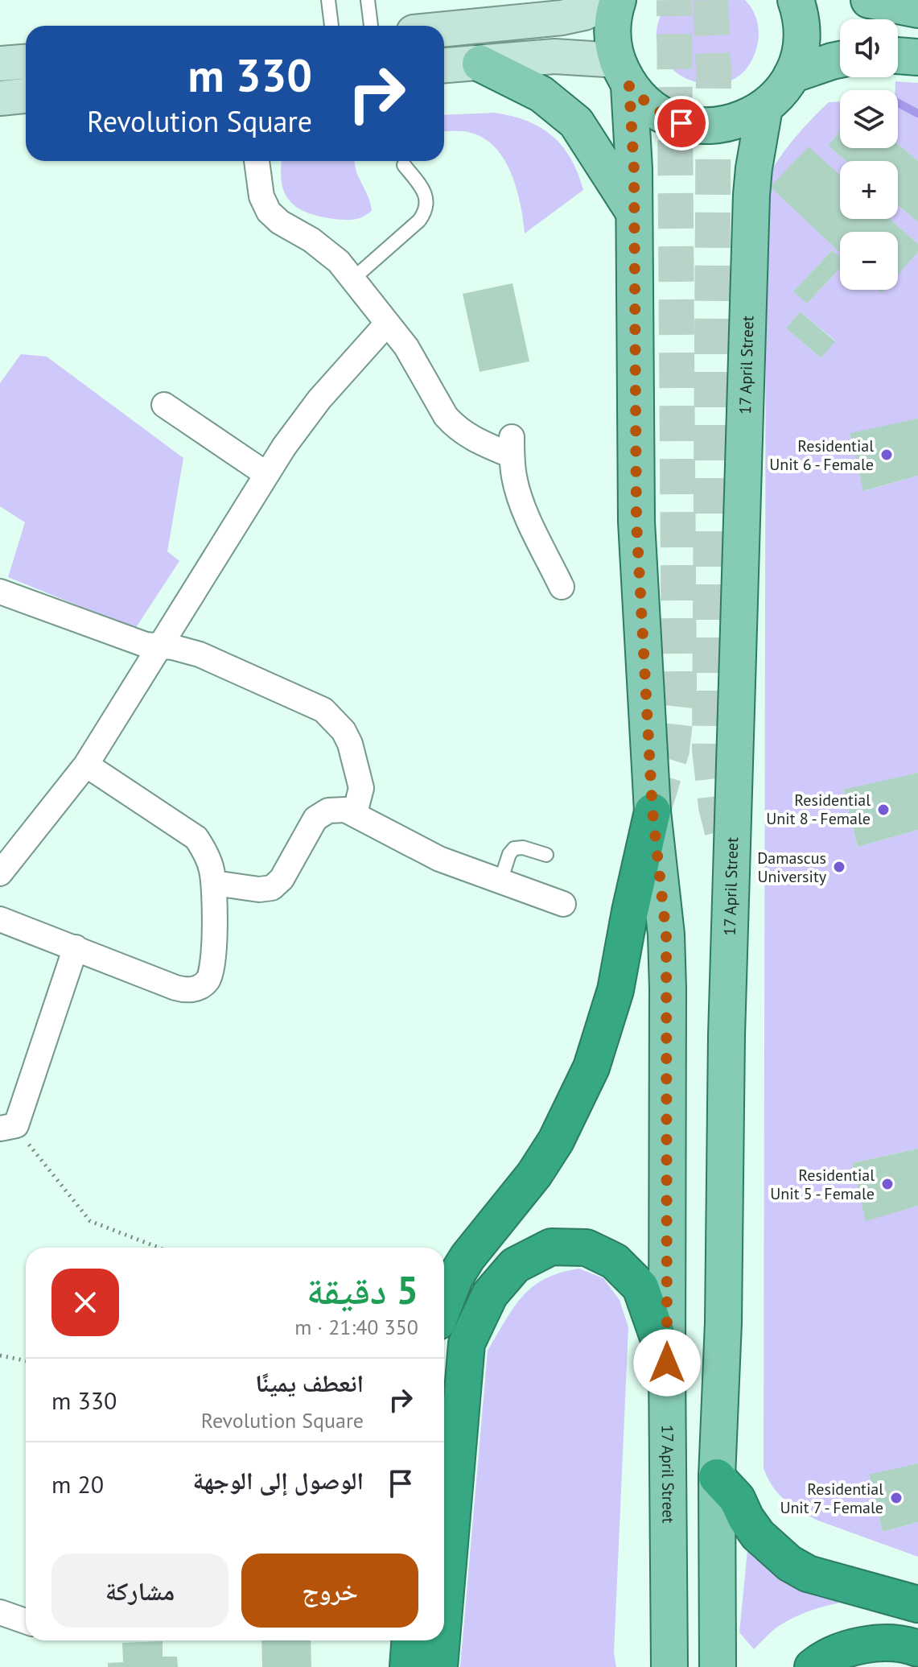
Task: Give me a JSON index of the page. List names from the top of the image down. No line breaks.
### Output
{"streets":{"main road":["17 April Street"]},"places":["Residential Unit 6 - Female","Residential Unit 8 - Female","Damascus University","Residential Unit 5 - Female","Residential Unit 7 - Female"],"page":{"map_buttons":["+","−"],"turn":["330 m","Revolution Square"],"heading":["5 دقيقة","350 m · 21:40"],"list":[{"name":"انعطف يمينًا","note":"Revolution Square","value":"330 m"},{"name":"الوصول إلى الوجهة","value":"20 m"}],"buttons":["خروج","مشاركة"]}}
